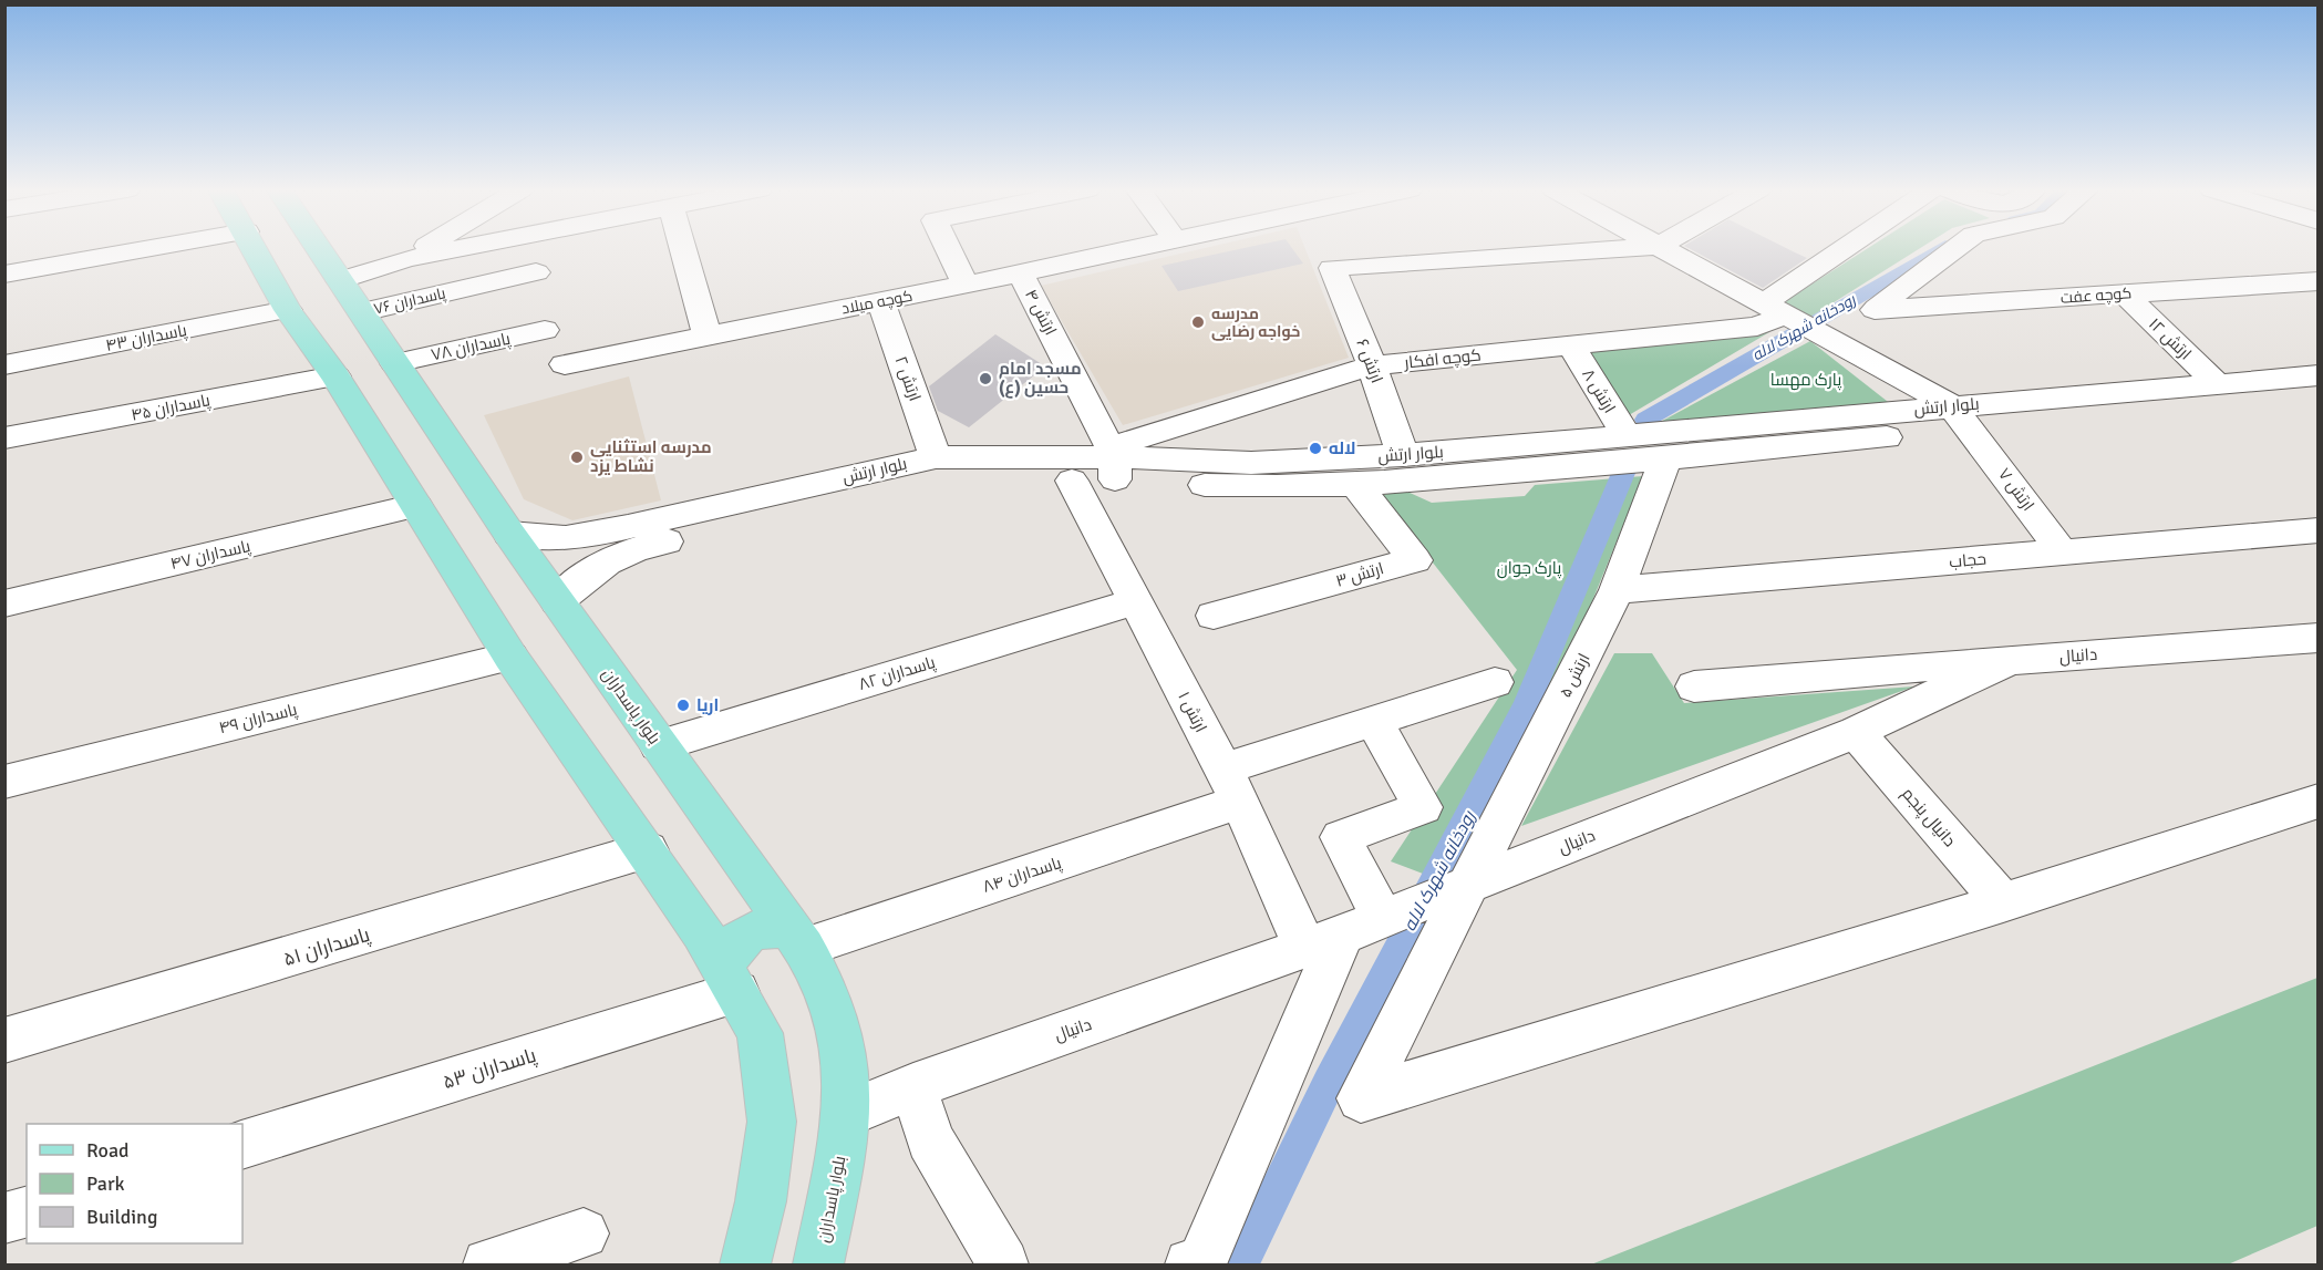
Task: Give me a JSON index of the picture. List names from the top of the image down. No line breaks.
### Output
{"streets":{"main road":["بلوار پاسداران"],"street":["کوچه عفت","پاسداران ۷۶","کوچه میلاد","ارتش ۴","پاسداران ۴۳","ارتش ۱۲","پاسداران ۷۸","کوچه افکار","ارتش ۶","ارتش ۲","ارتش ۸","بلوار ارتش","پاسداران ۴۵","ارتش ۷","پاسداران ۴۷","حجاب","ارتش ۳","دانیال","پاسداران ۸۲","ارتش ۵","ارتش ۱","پاسداران ۴۹","دانیال پنجم","پاسداران ۸۴","پاسداران ۵۱","پاسداران ۵۳"]},"crossings":[["کوچه عفت","ارتش ۱۲"],["پاسداران ۷۶","بلوار پاسداران"],["کوچه میلاد","ارتش ۴"],["کوچه میلاد","ارتش ۲"],["ارتش ۴","کوچه افکار"],["ارتش ۴","بلوار ارتش"],["ارتش ۱۲","بلوار ارتش"],["پاسداران ۷۸","بلوار پاسداران"],["کوچه افکار","ارتش ۶"],["کوچه افکار","ارتش ۸"],["کوچه افکار","بلوار ارتش"],["ارتش ۶","بلوار ارتش"],["ارتش ۲","بلوار ارتش"],["ارتش ۸","بلوار ارتش"],["بلوار ارتش","ارتش ۷"],["بلوار ارتش","ارتش ۳"],["بلوار ارتش","ارتش ۵"],["بلوار ارتش","بلوار پاسداران"],["بلوار ارتش","ارتش ۱"],["ارتش ۷","حجاب"],["حجاب","ارتش ۵"],["دانیال","ارتش ۵"],["دانیال","بلوار پاسداران"],["دانیال","ارتش ۱"],["دانیال","دانیال پنجم"],["پاسداران ۸۲","بلوار پاسداران"],["پاسداران ۸۲","ارتش ۱"],["ارتش ۵","ارتش ۱"],["بلوار پاسداران","پاسداران ۸۴"],["ارتش ۱","پاسداران ۸۴"]],"water":["رودخانه شهرک لاله"],"parks":["پارک مهسا","پارک جوان"],"places":["مدرسه خواجه رضایی","مسجد امام حسین (ع)","لاله","مدرسه استثنایی نشاط یزد","اریا"],"legend":["Road","Park","Building"]}
